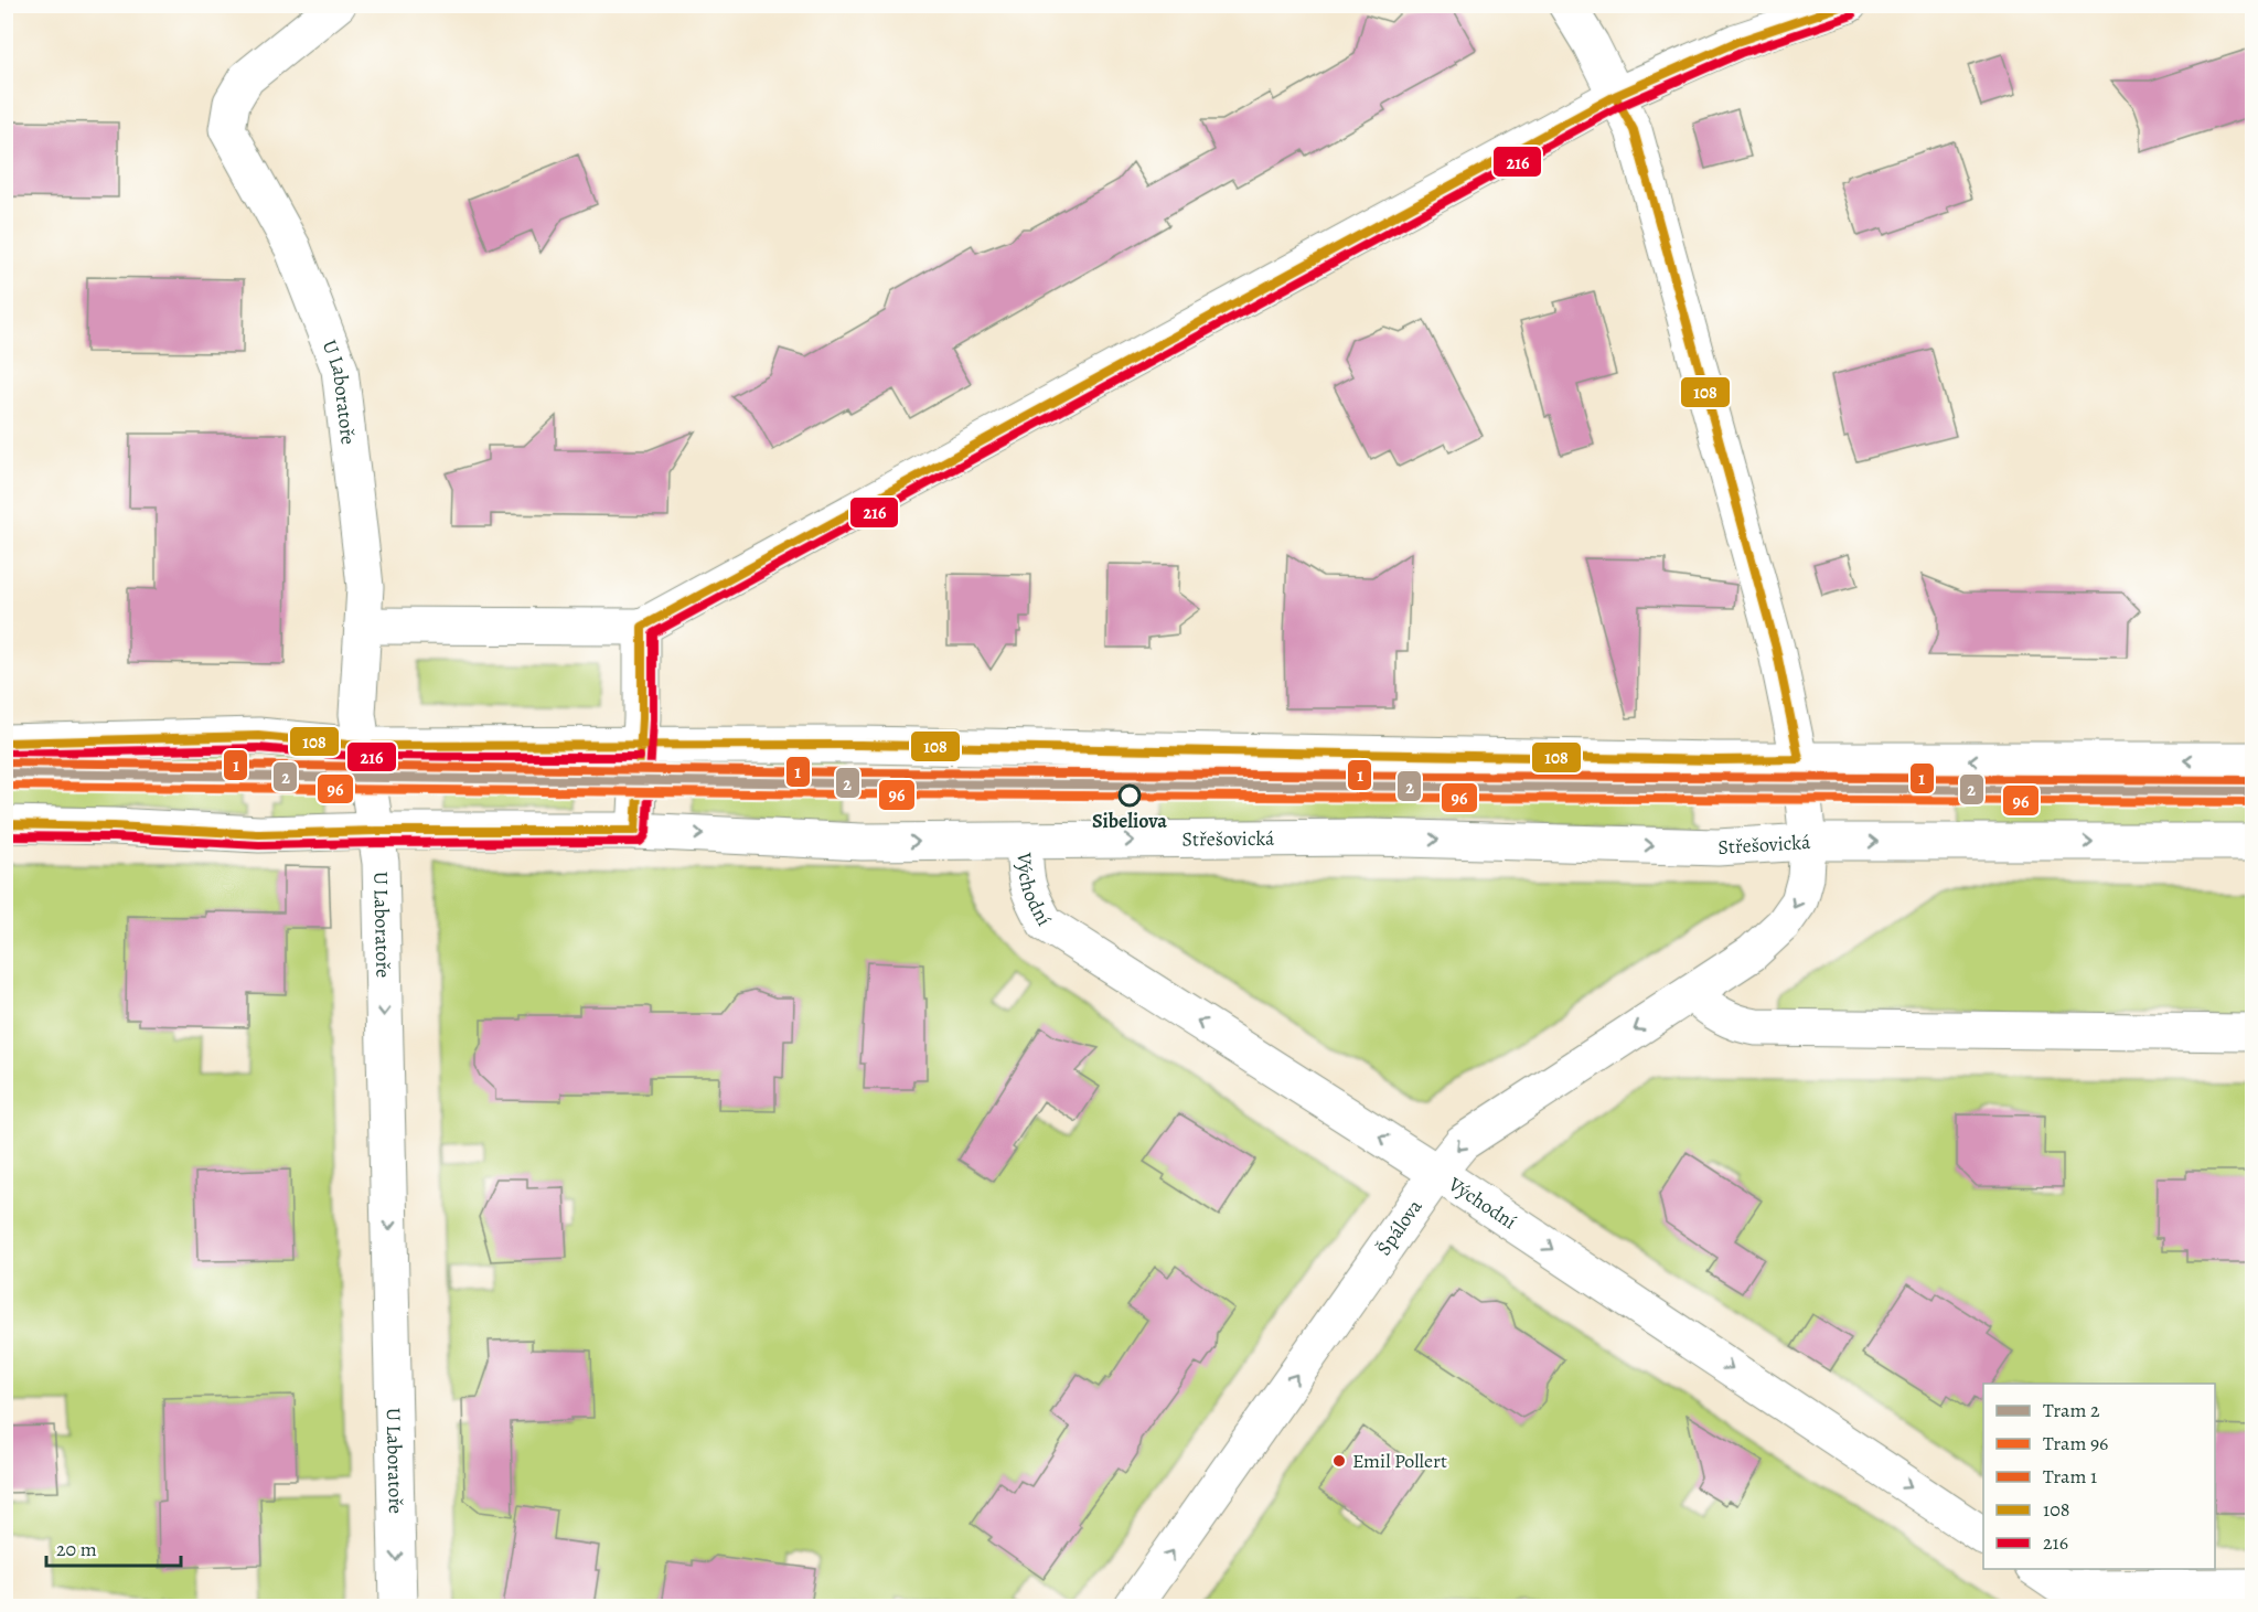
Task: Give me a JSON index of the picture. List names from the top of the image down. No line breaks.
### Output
{"streets":{"street":["U Laboratoře","Střešovická","Východní","Špálova"]},"crossings":[["U Laboratoře","Střešovická"],["Střešovická","Východní"],["Střešovická","Špálova"],["Východní","Špálova"]],"one_way":["U Laboratoře"],"places":["Sibeliova","Emil Pollert"],"lines":["transit line 108","transit line 216","tram line 1","tram line 2","tram line 96"],"legend":["Tram 2","Tram 96","Tram 1","108","216"],"scale_bar":"20 m"}
